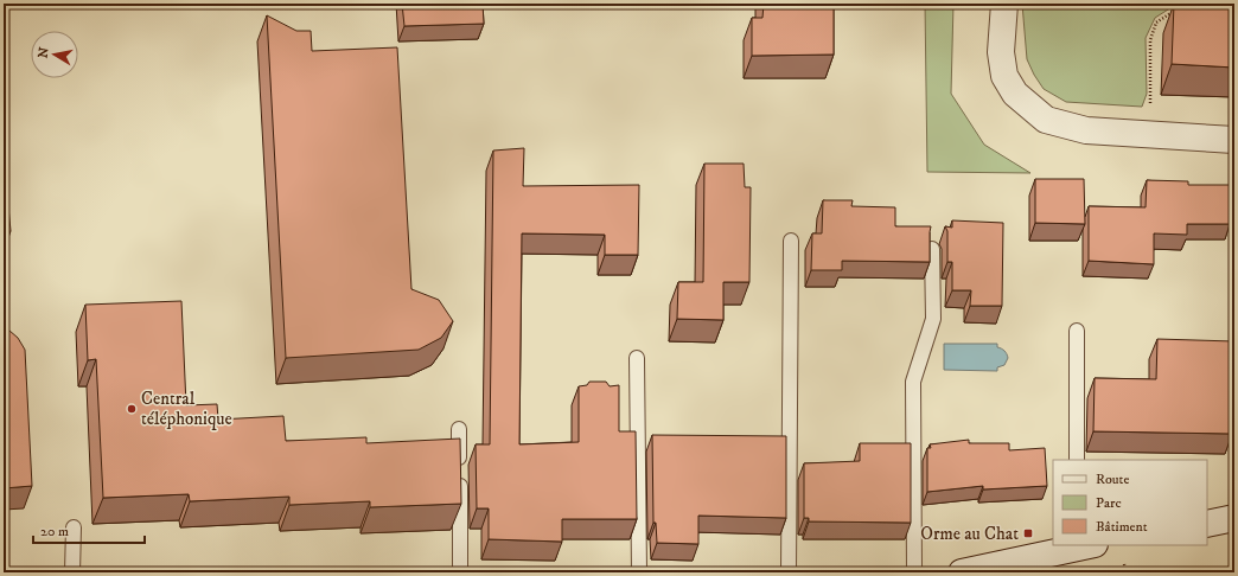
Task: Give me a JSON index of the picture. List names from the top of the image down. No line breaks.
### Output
{"places":{"other":["Central téléphonique"],"transit":["Orme au Chat"]},"legend":["Route","Parc","Bâtiment"],"scale_bar":"20 m","north":"left"}
